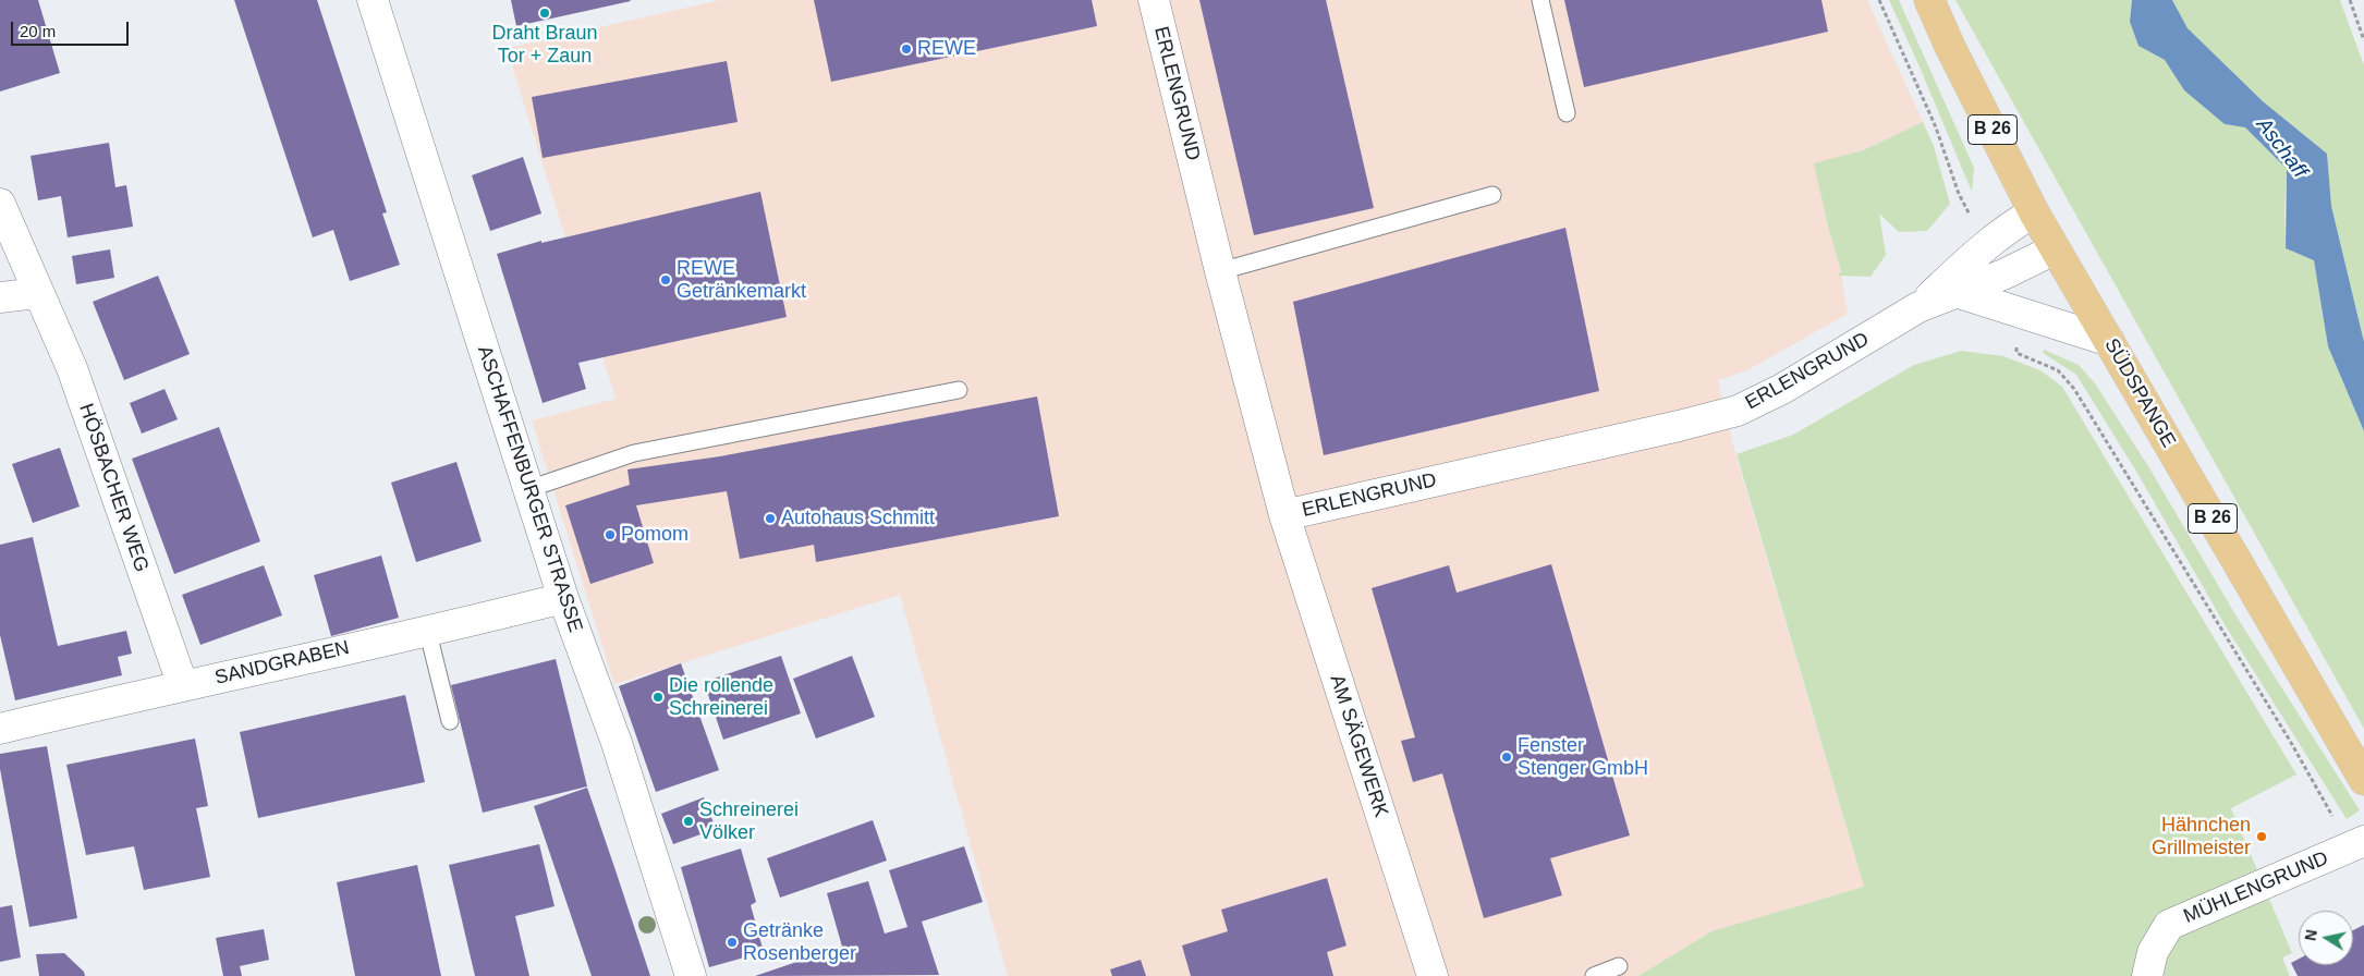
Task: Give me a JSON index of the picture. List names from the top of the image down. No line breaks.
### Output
{"streets":{"main road":["B 26","SÜDSPANGE"],"street":["ERLENGRUND","HÖSBACHER WEG","ASCHAFFENBURGER STRASSE","SANDGRABEN","AM SÄGEWERK","MÜHLENGRUND"]},"crossings":[["ERLENGRUND","SÜDSPANGE"],["ERLENGRUND","AM SÄGEWERK"],["HÖSBACHER WEG","SANDGRABEN"],["ASCHAFFENBURGER STRASSE","SANDGRABEN"]],"water":["Aschaff"],"places":["Draht Braun Tor + Zaun","REWE","REWE Getränkemarkt","Autohaus Schmitt","Pomom","Die rollende Schreinerei","Fenster Stenger GmbH","Schreinerei Völker","Hähnchen Grillmeister","Getränke Rosenberger"],"scale_bar":"20 m","north":"left"}
